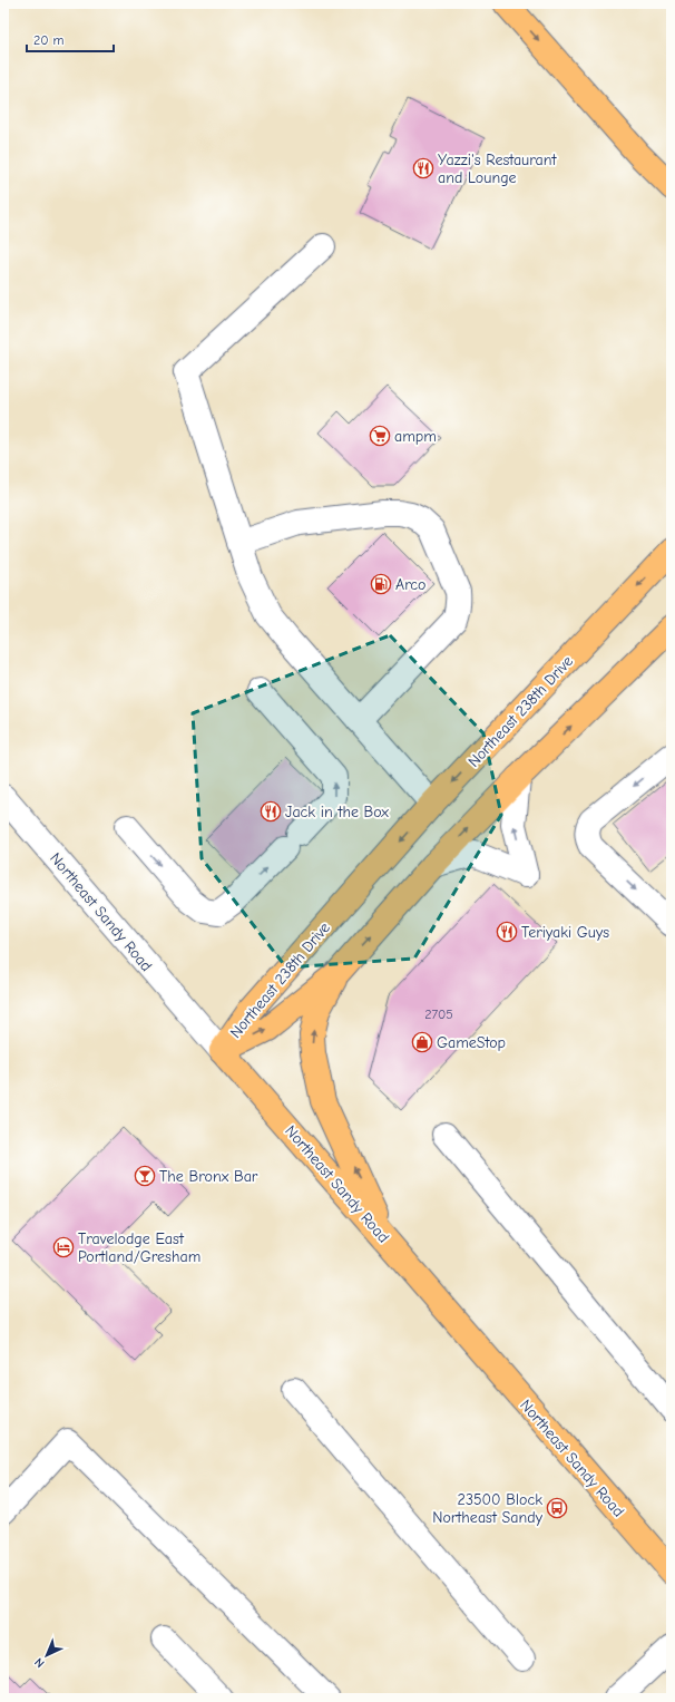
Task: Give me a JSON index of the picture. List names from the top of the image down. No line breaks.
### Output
{"streets":{"main road":["Northeast 238th Drive","Northeast Sandy Road"]},"crossings":[["Northeast 238th Drive","Northeast Sandy Road"]],"places":{"restaurant":["Yazzi's Restaurant and Lounge","Jack in the Box","Teriyaki Guys"],"supermarket":["ampm"],"fuel station":["Arco"],"shop":["GameStop"],"bar":["The Bronx Bar"],"hotel":["Travelodge East Portland/Gresham"],"bus stop":["23500 Block Northeast Sandy"]},"house_numbers":["2705"],"scale_bar":"20 m","north":"bottom left"}
